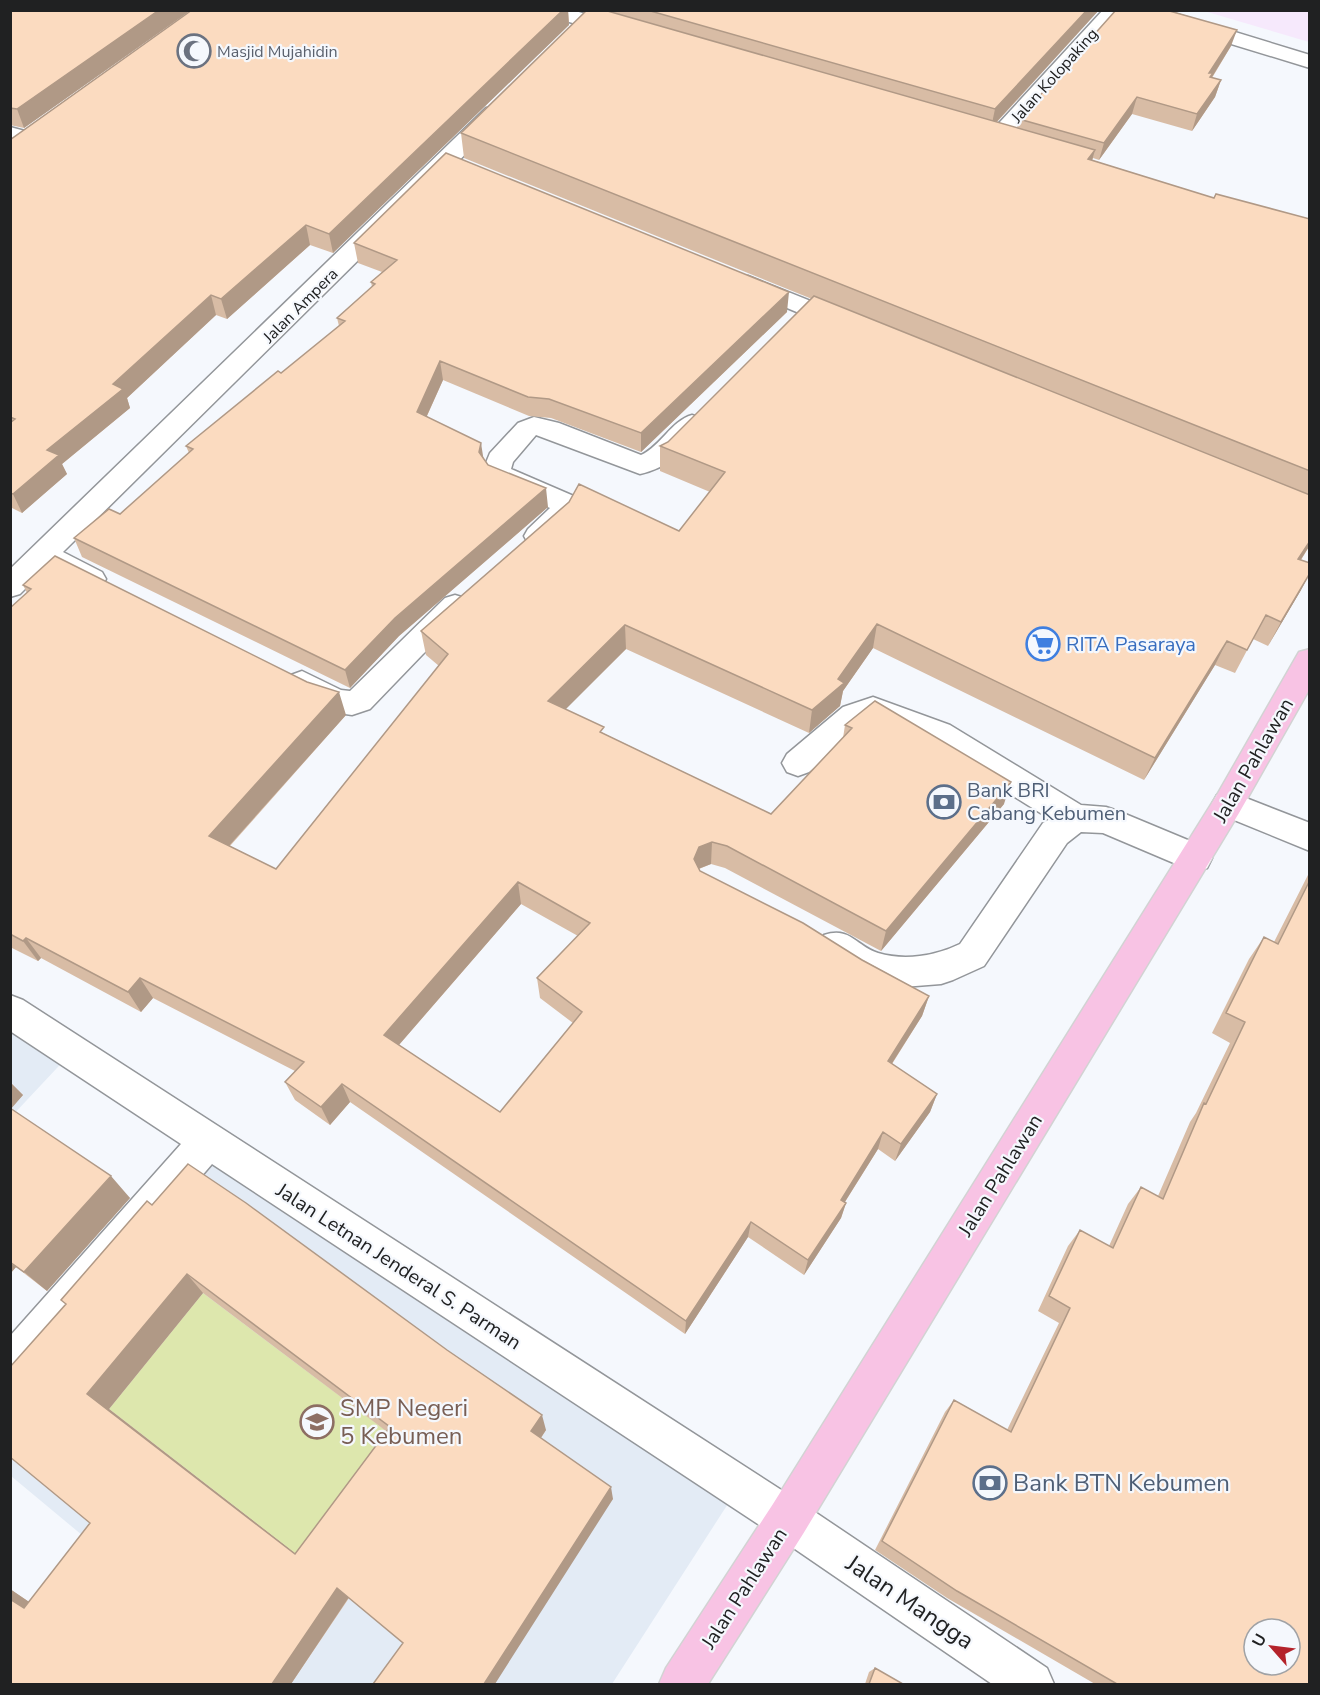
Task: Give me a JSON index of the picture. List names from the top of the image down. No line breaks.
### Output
{"streets":{"main road":["Jalan Pahlawan"],"street":["Jalan Kolopaking","Jalan Ampera","Jalan Letnan Jenderal S. Parman","Jalan Mangga"]},"crossings":[["Jalan Pahlawan","Jalan Letnan Jenderal S. Parman"],["Jalan Pahlawan","Jalan Mangga"],["Jalan Letnan Jenderal S. Parman","Jalan Mangga"]],"places":{"mosque":["Masjid Mujahidin"],"supermarket":["RITA Pasaraya"],"bank":["Bank BRI Cabang Kebumen","Bank BTN Kebumen"],"school or university":["SMP Negeri 5 Kebumen"]},"north":"top left"}
